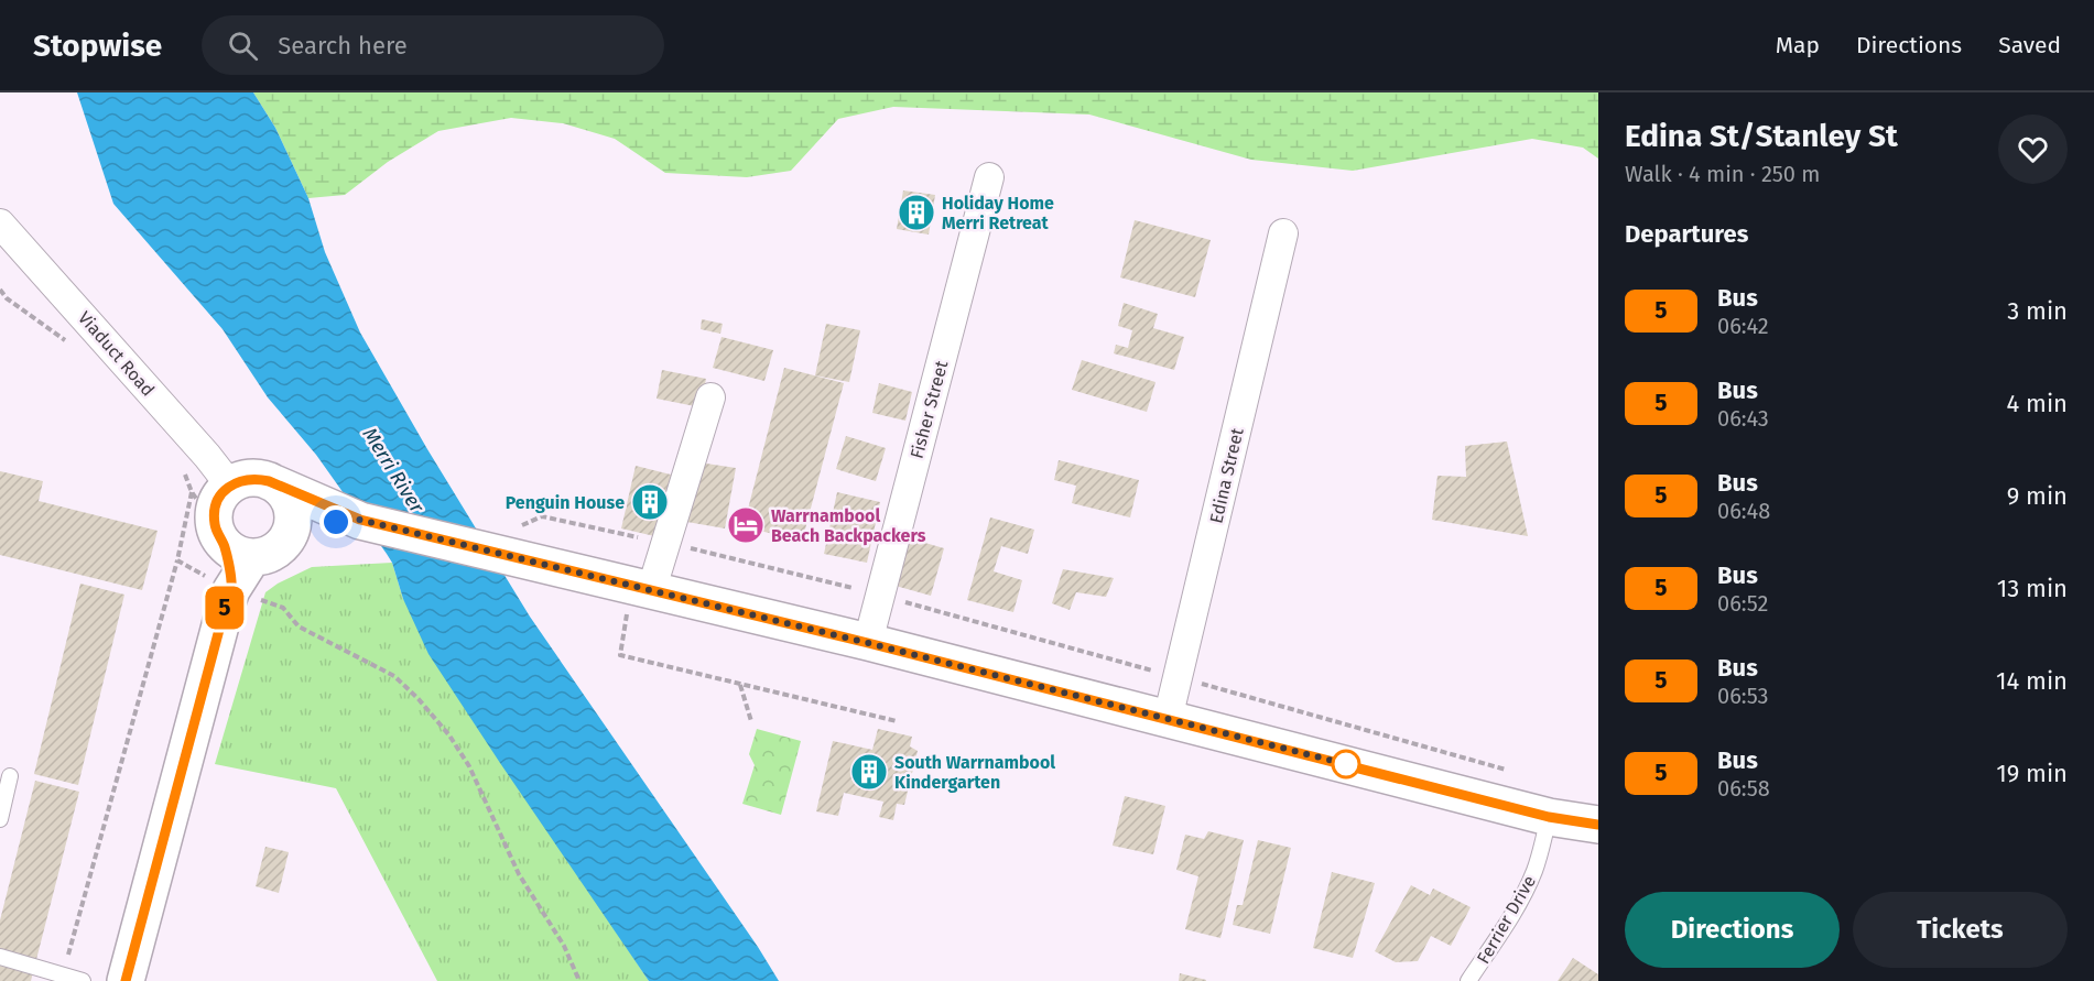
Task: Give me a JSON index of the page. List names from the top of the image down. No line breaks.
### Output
{"streets":{"street":["Viaduct Road","Fisher Street","Edina Street"],"lane":["Ferrier Drive"]},"water":["Merri River"],"places":{"building":["Holiday Home Merri Retreat","Penguin House","South Warrnambool Kindergarten"],"hotel":["Warrnambool Beach Backpackers"]},"lines":["bus line 5"],"page":{"header":"Stopwise","search":"Search here","nav":["Map","Directions","Saved"],"on_map":"5","heading":[["Edina St/Stanley St","Walk · 4 min · 250 m"],"Departures"],"list":[{"mark":"5","name":"Bus","note":"06:42","value":"3 min"},{"mark":"5","name":"Bus","note":"06:43","value":"4 min"},{"mark":"5","name":"Bus","note":"06:48","value":"9 min"},{"mark":"5","name":"Bus","note":"06:52","value":"13 min"},{"mark":"5","name":"Bus","note":"06:53","value":"14 min"},{"mark":"5","name":"Bus","note":"06:58","value":"19 min"}],"buttons":["Directions","Tickets"]}}
